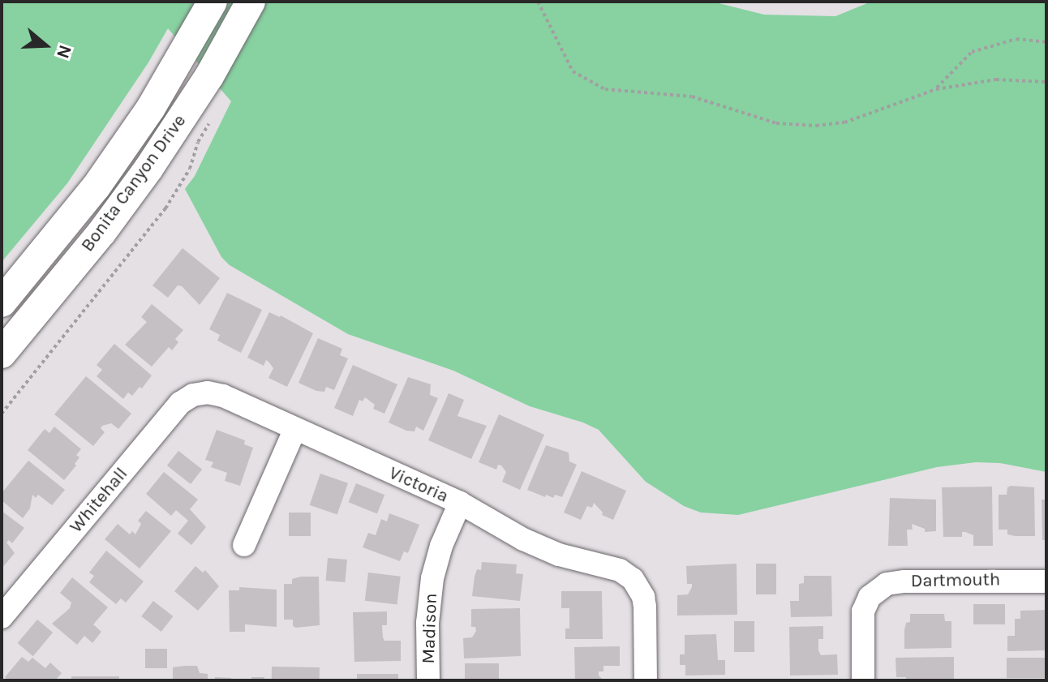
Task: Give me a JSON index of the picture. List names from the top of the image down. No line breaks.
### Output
{"streets":{"main road":["Bonita Canyon Drive"],"street":["Victoria","Whitehall","Dartmouth","Madison"]},"crossings":[["Victoria","Whitehall"],["Victoria","Madison"]],"north":"right"}
